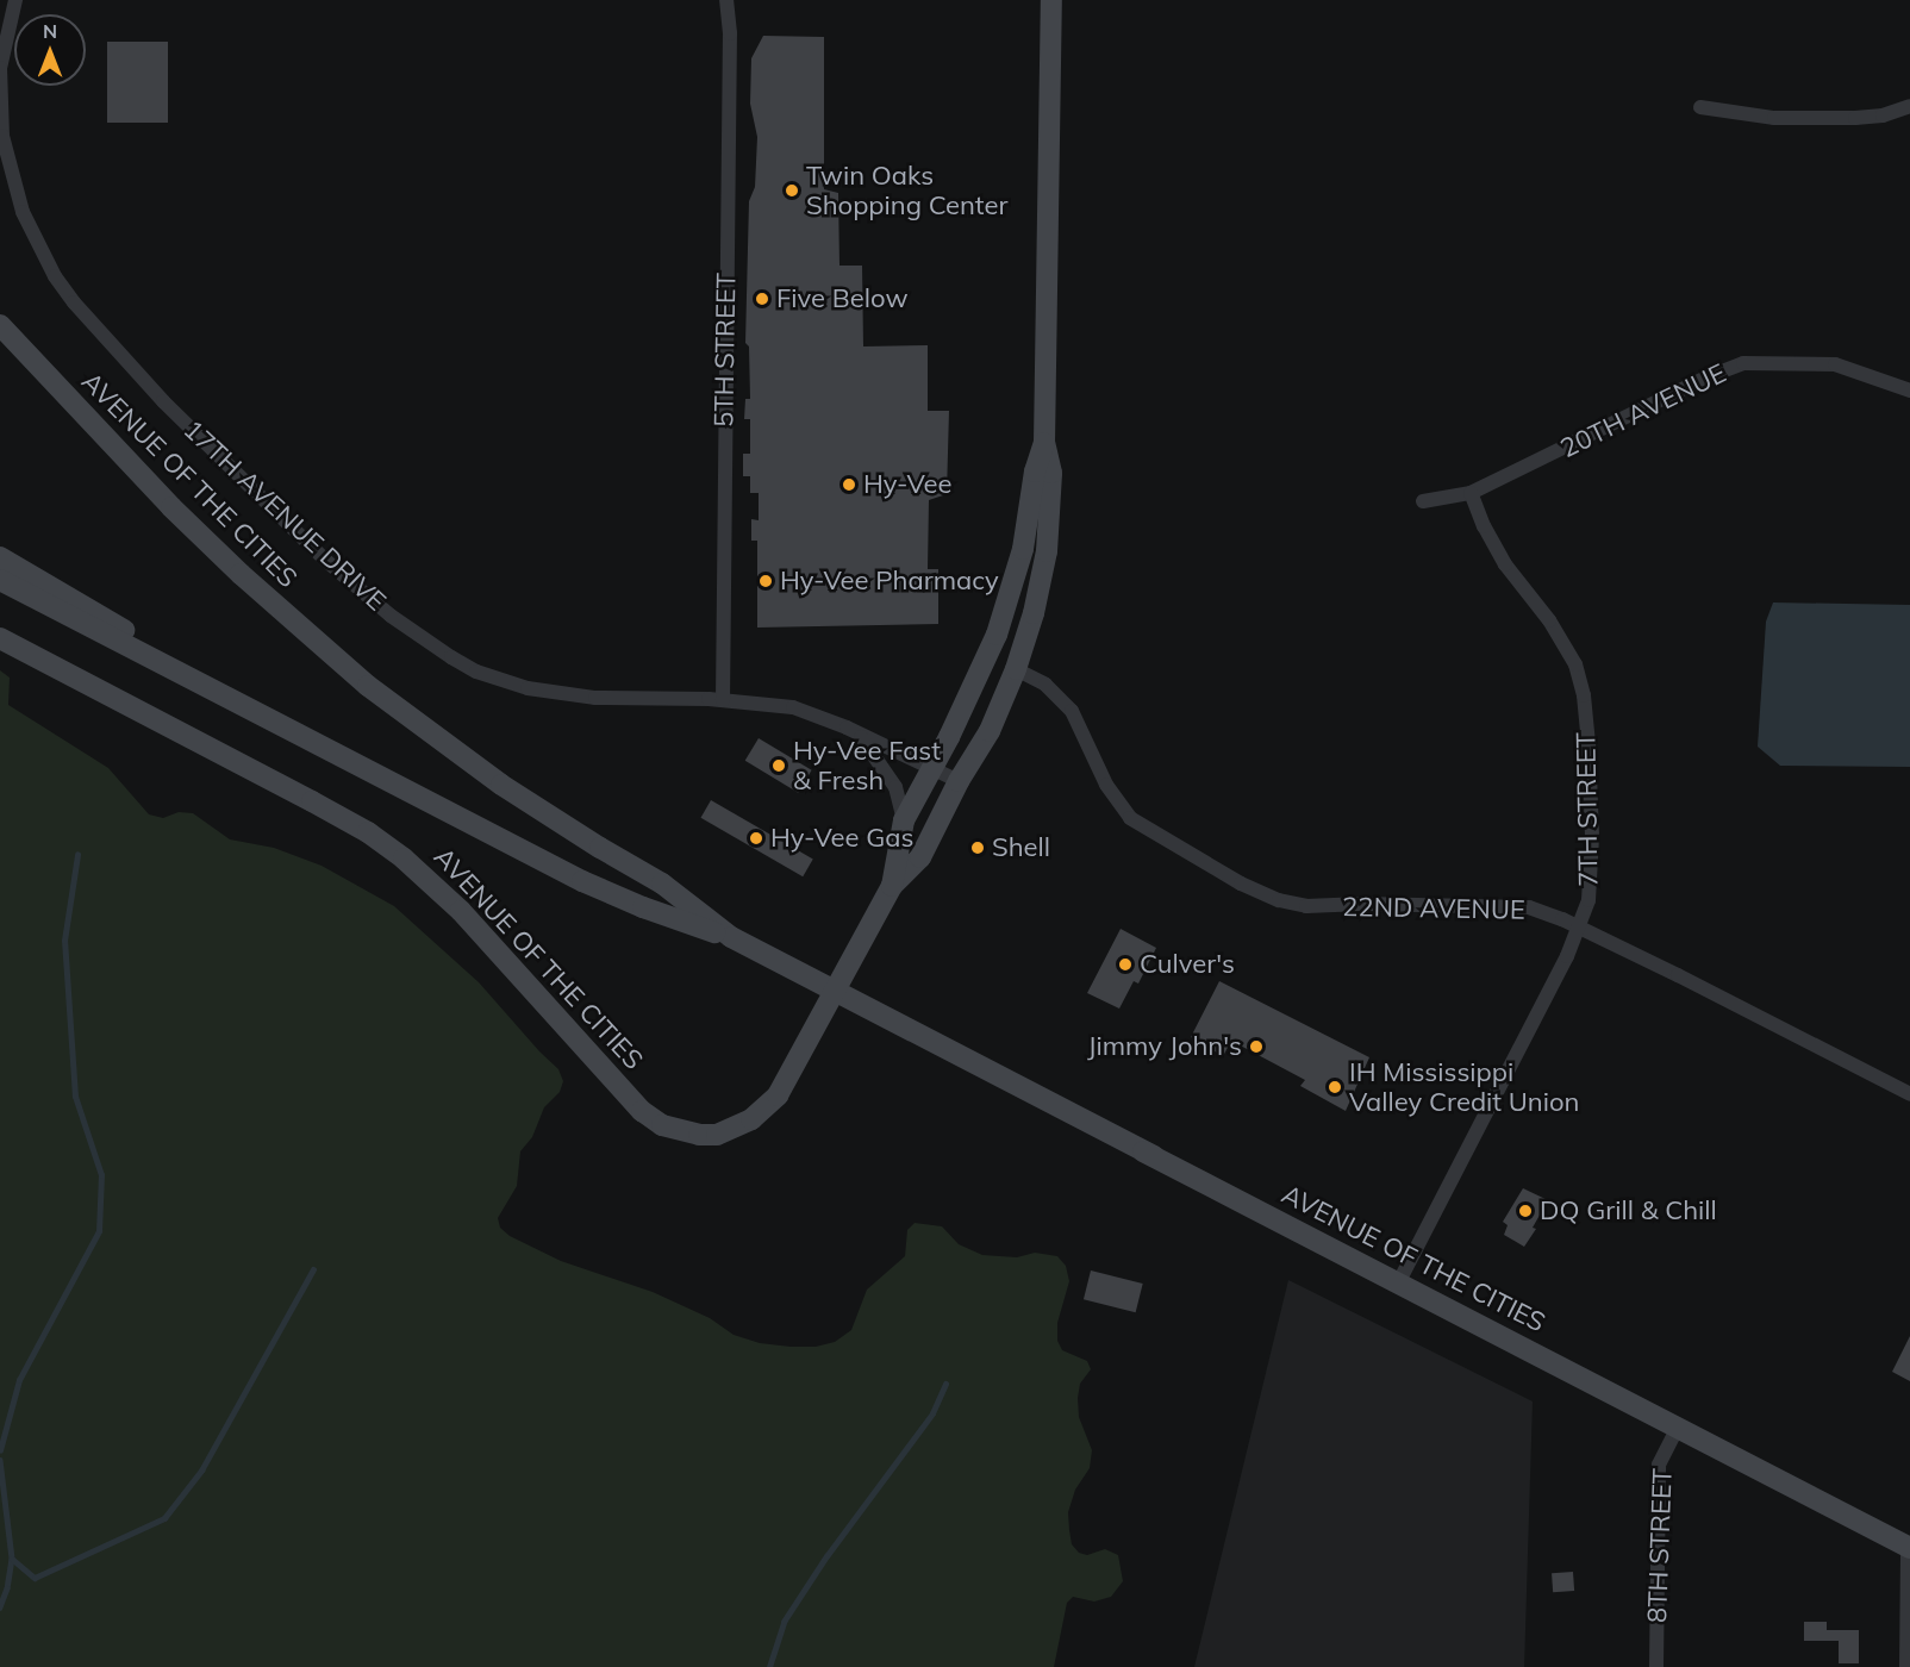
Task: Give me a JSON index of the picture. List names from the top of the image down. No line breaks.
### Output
{"streets":{"main road":["AVENUE OF THE CITIES"],"street":["5TH STREET","20TH AVENUE","17TH AVENUE DRIVE","7TH STREET","22ND AVENUE","8TH STREET"]},"crossings":[["5TH STREET","17TH AVENUE DRIVE"],["20TH AVENUE","7TH STREET"],["AVENUE OF THE CITIES","7TH STREET"],["AVENUE OF THE CITIES","8TH STREET"],["7TH STREET","22ND AVENUE"]],"places":["Twin Oaks Shopping Center","Five Below","Hy-Vee","Hy-Vee Pharmacy","Hy-Vee Fast & Fresh","Hy-Vee Gas","Shell","Culver's","Jimmy John's","IH Mississippi Valley Credit Union","DQ Grill & Chill"],"north":"top"}
